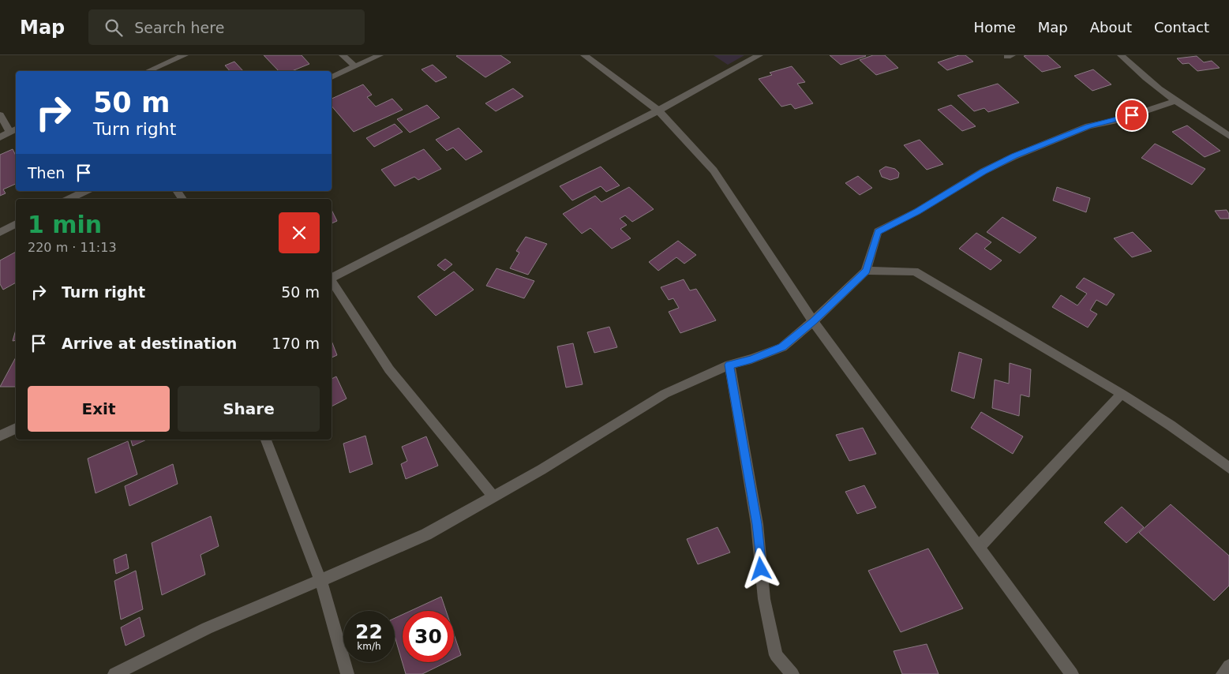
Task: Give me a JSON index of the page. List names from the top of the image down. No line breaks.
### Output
{"page":{"header":"Map","search":"Search here","nav":["Home","Map","About","Contact"],"turn":["50 m","Turn right"],"then":"Then","heading":["1 min","220 m · 11:13"],"list":[{"name":"Turn right","value":"50 m"},{"name":"Arrive at destination","value":"170 m"}],"buttons":["Exit","Share"],"speed":"22 km/h","limit":"30"}}
